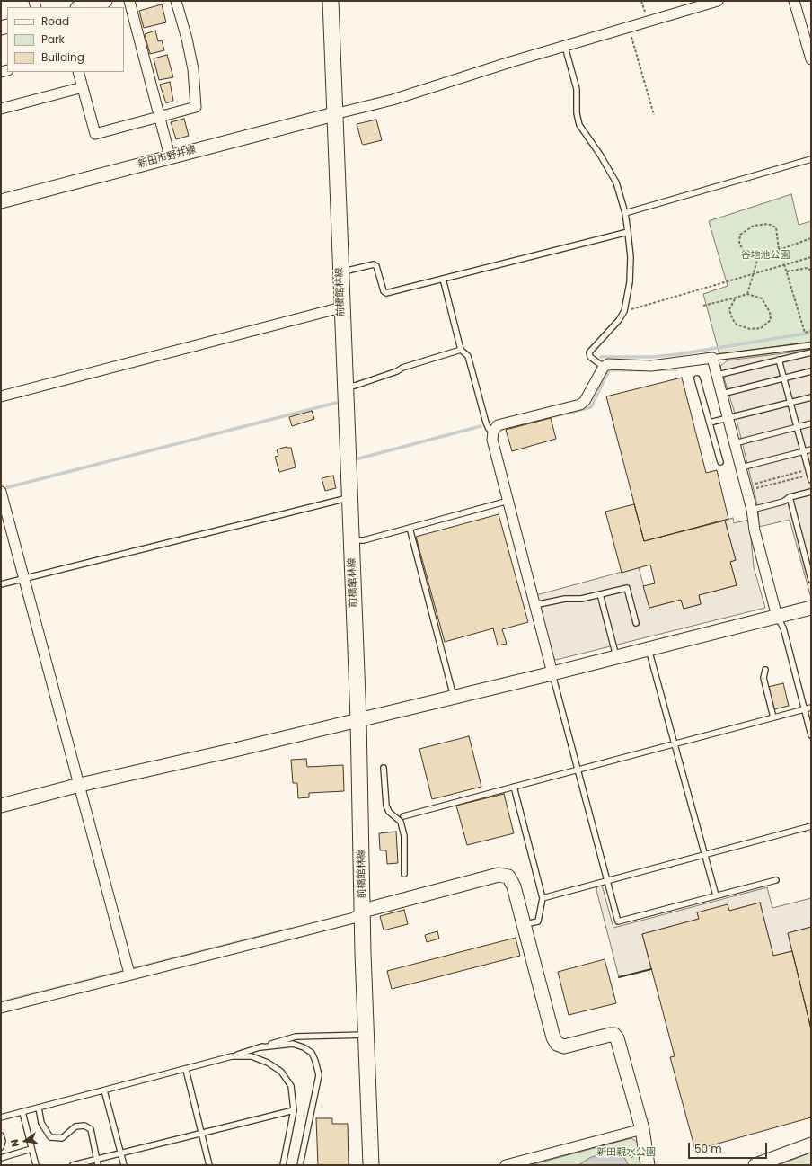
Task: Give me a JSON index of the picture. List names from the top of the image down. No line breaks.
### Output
{"streets":{"main road":["前橋館林線"],"street":["新田市野井線"]},"crossings":[["新田市野井線","前橋館林線"]],"parks":["谷地池公園","新田親水公園"],"legend":["Road","Park","Building"],"scale_bar":"50 m","north":"left"}
